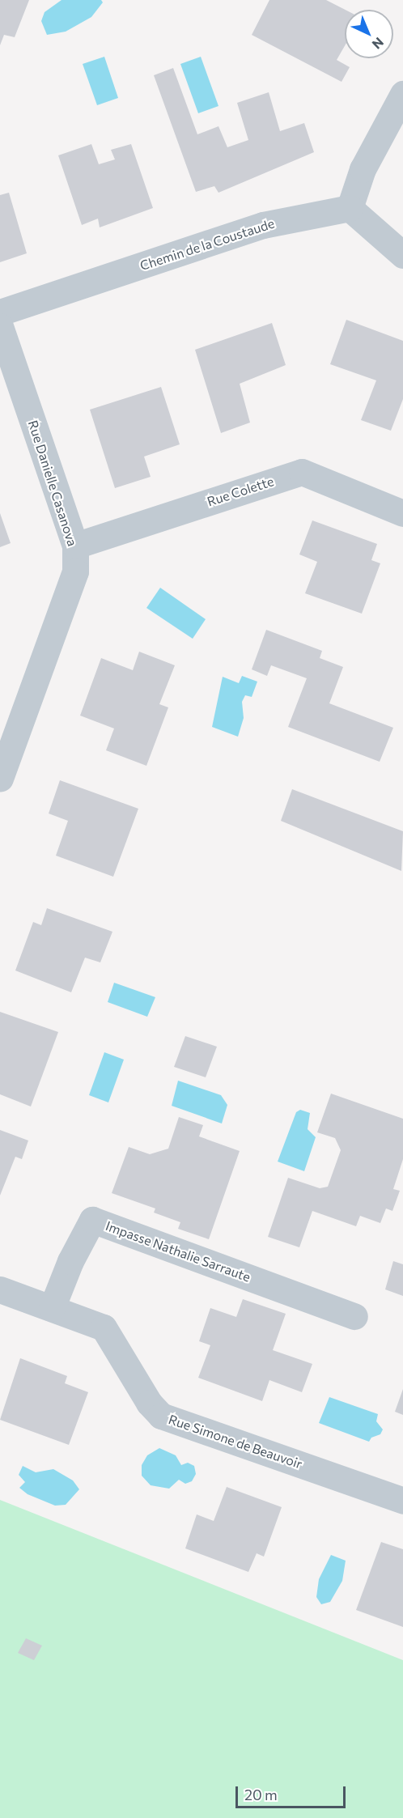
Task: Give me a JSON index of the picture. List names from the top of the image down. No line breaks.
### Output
{"streets":{"street":["Chemin de la Coustaude","Rue Danielle Casanova","Rue Colette","Impasse Nathalie Sarraute","Rue Simone de Beauvoir"]},"crossings":[["Rue Danielle Casanova","Rue Colette"],["Impasse Nathalie Sarraute","Rue Simone de Beauvoir"]],"scale_bar":"20 m","north":"bottom right"}
